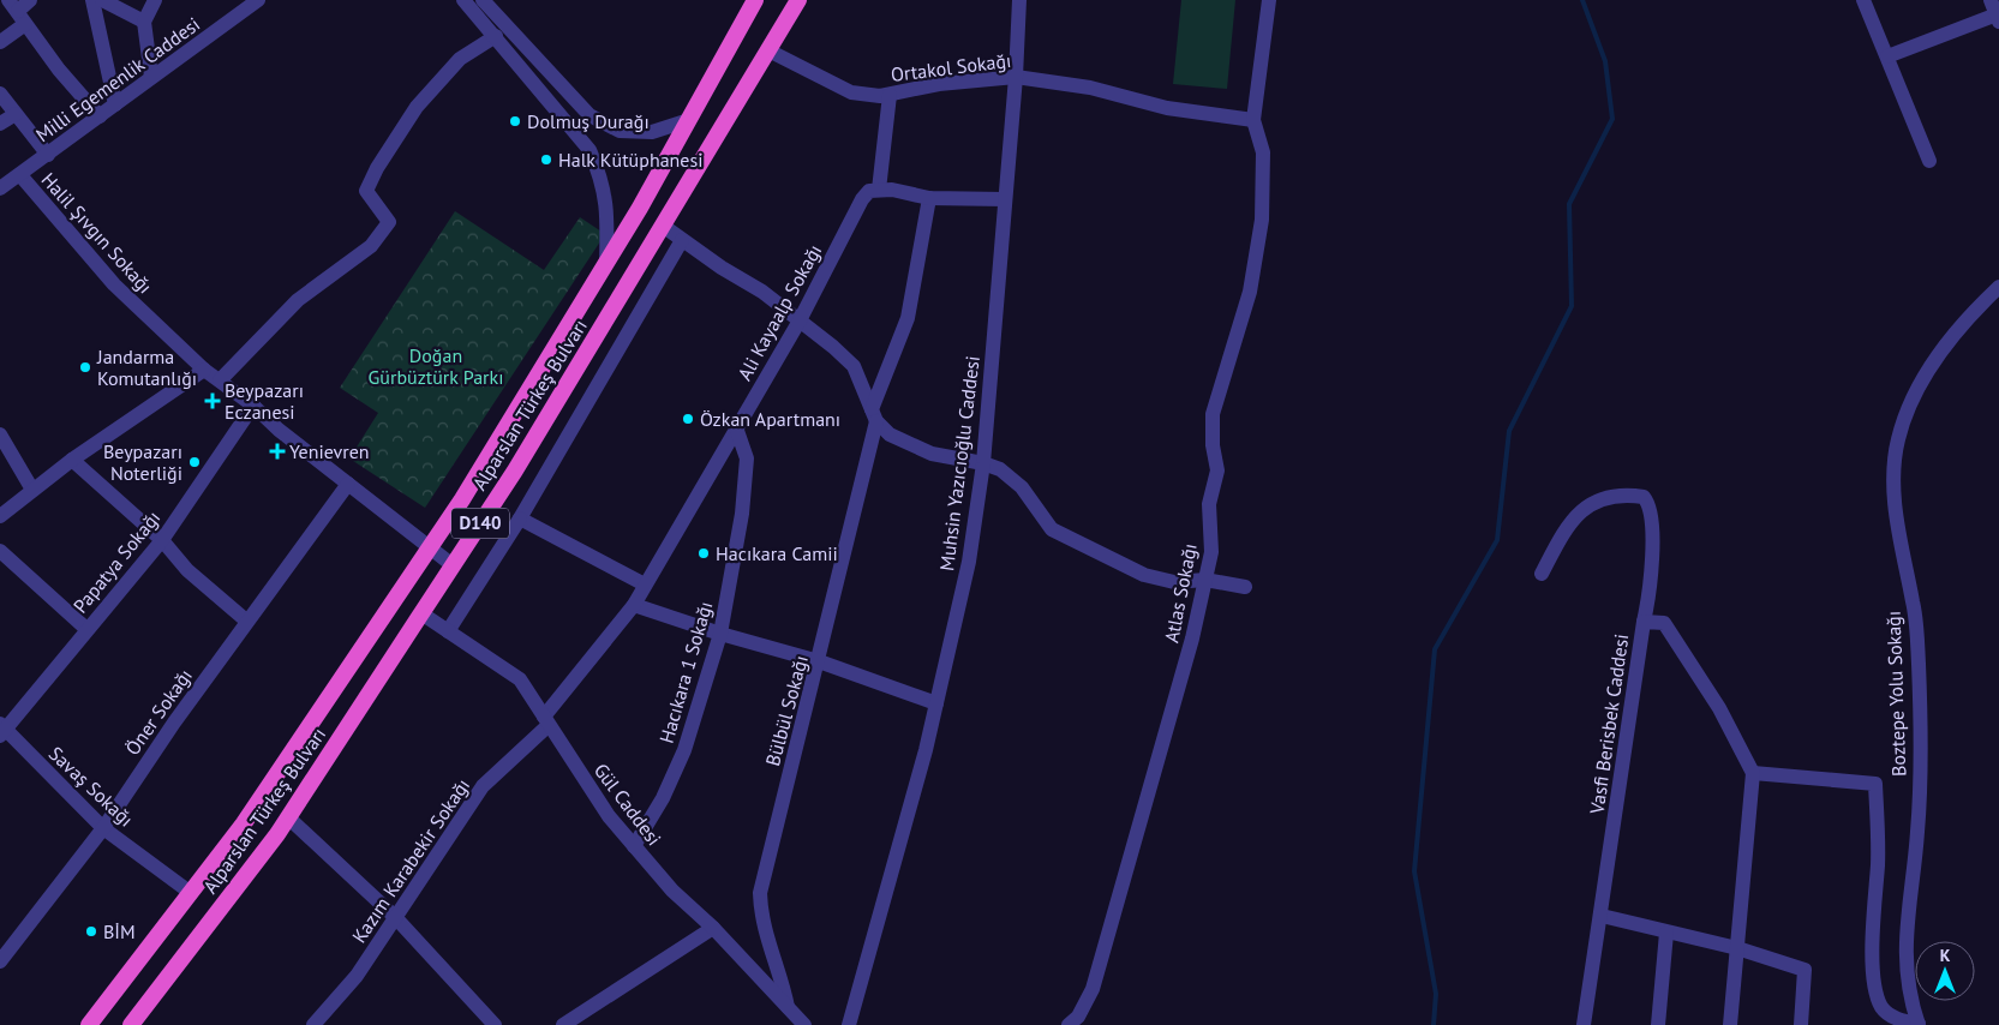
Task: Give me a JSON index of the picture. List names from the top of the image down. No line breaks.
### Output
{"streets":{"highway":["Alparslan Türkeş Bulvarı","D140"],"street":["Ortakol Sokağı","Milli Egemenlik Caddesi","Halil Şıvgın Sokağı","Ali Kayaalp Sokağı","Muhsin Yazıcıoğlu Caddesi","Papatya Sokağı","Atlas Sokağı","Hacıkara 1 Sokağı","Boztepe Yolu Sokağı","Bülbül Sokağı","Öner Sokağı","Vasfi Berisbek Caddesi","Savaş Sokağı","Gül Caddesi","Kazım Karabekir Sokağı"]},"crossings":[["Ortakol Sokağı","Alparslan Türkeş Bulvarı"],["Ortakol Sokağı","Muhsin Yazıcıoğlu Caddesi"],["Ortakol Sokağı","Atlas Sokağı"],["Milli Egemenlik Caddesi","Halil Şıvgın Sokağı"],["Halil Şıvgın Sokağı","Alparslan Türkeş Bulvarı"],["Halil Şıvgın Sokağı","Papatya Sokağı"],["Halil Şıvgın Sokağı","Öner Sokağı"],["Ali Kayaalp Sokağı","Hacıkara 1 Sokağı"],["Ali Kayaalp Sokağı","Gül Caddesi"],["Ali Kayaalp Sokağı","Kazım Karabekir Sokağı"],["Alparslan Türkeş Bulvarı","Savaş Sokağı"],["Alparslan Türkeş Bulvarı","Gül Caddesi"],["Papatya Sokağı","Savaş Sokağı"],["Hacıkara 1 Sokağı","Gül Caddesi"],["Bülbül Sokağı","Gül Caddesi"],["Öner Sokağı","Savaş Sokağı"],["Gül Caddesi","Kazım Karabekir Sokağı"]],"parks":["Doğan Gürbüztürk Parkı"],"places":{"other":["Dolmuş Durağı","Halk Kütüphanesi","Jandarma Komutanlığı","Özkan Apartmanı","Beypazarı Noterliği","Hacıkara Camii","BİM"],"health":["Beypazarı Eczanesi","Yenievren"]},"north":"top"}
